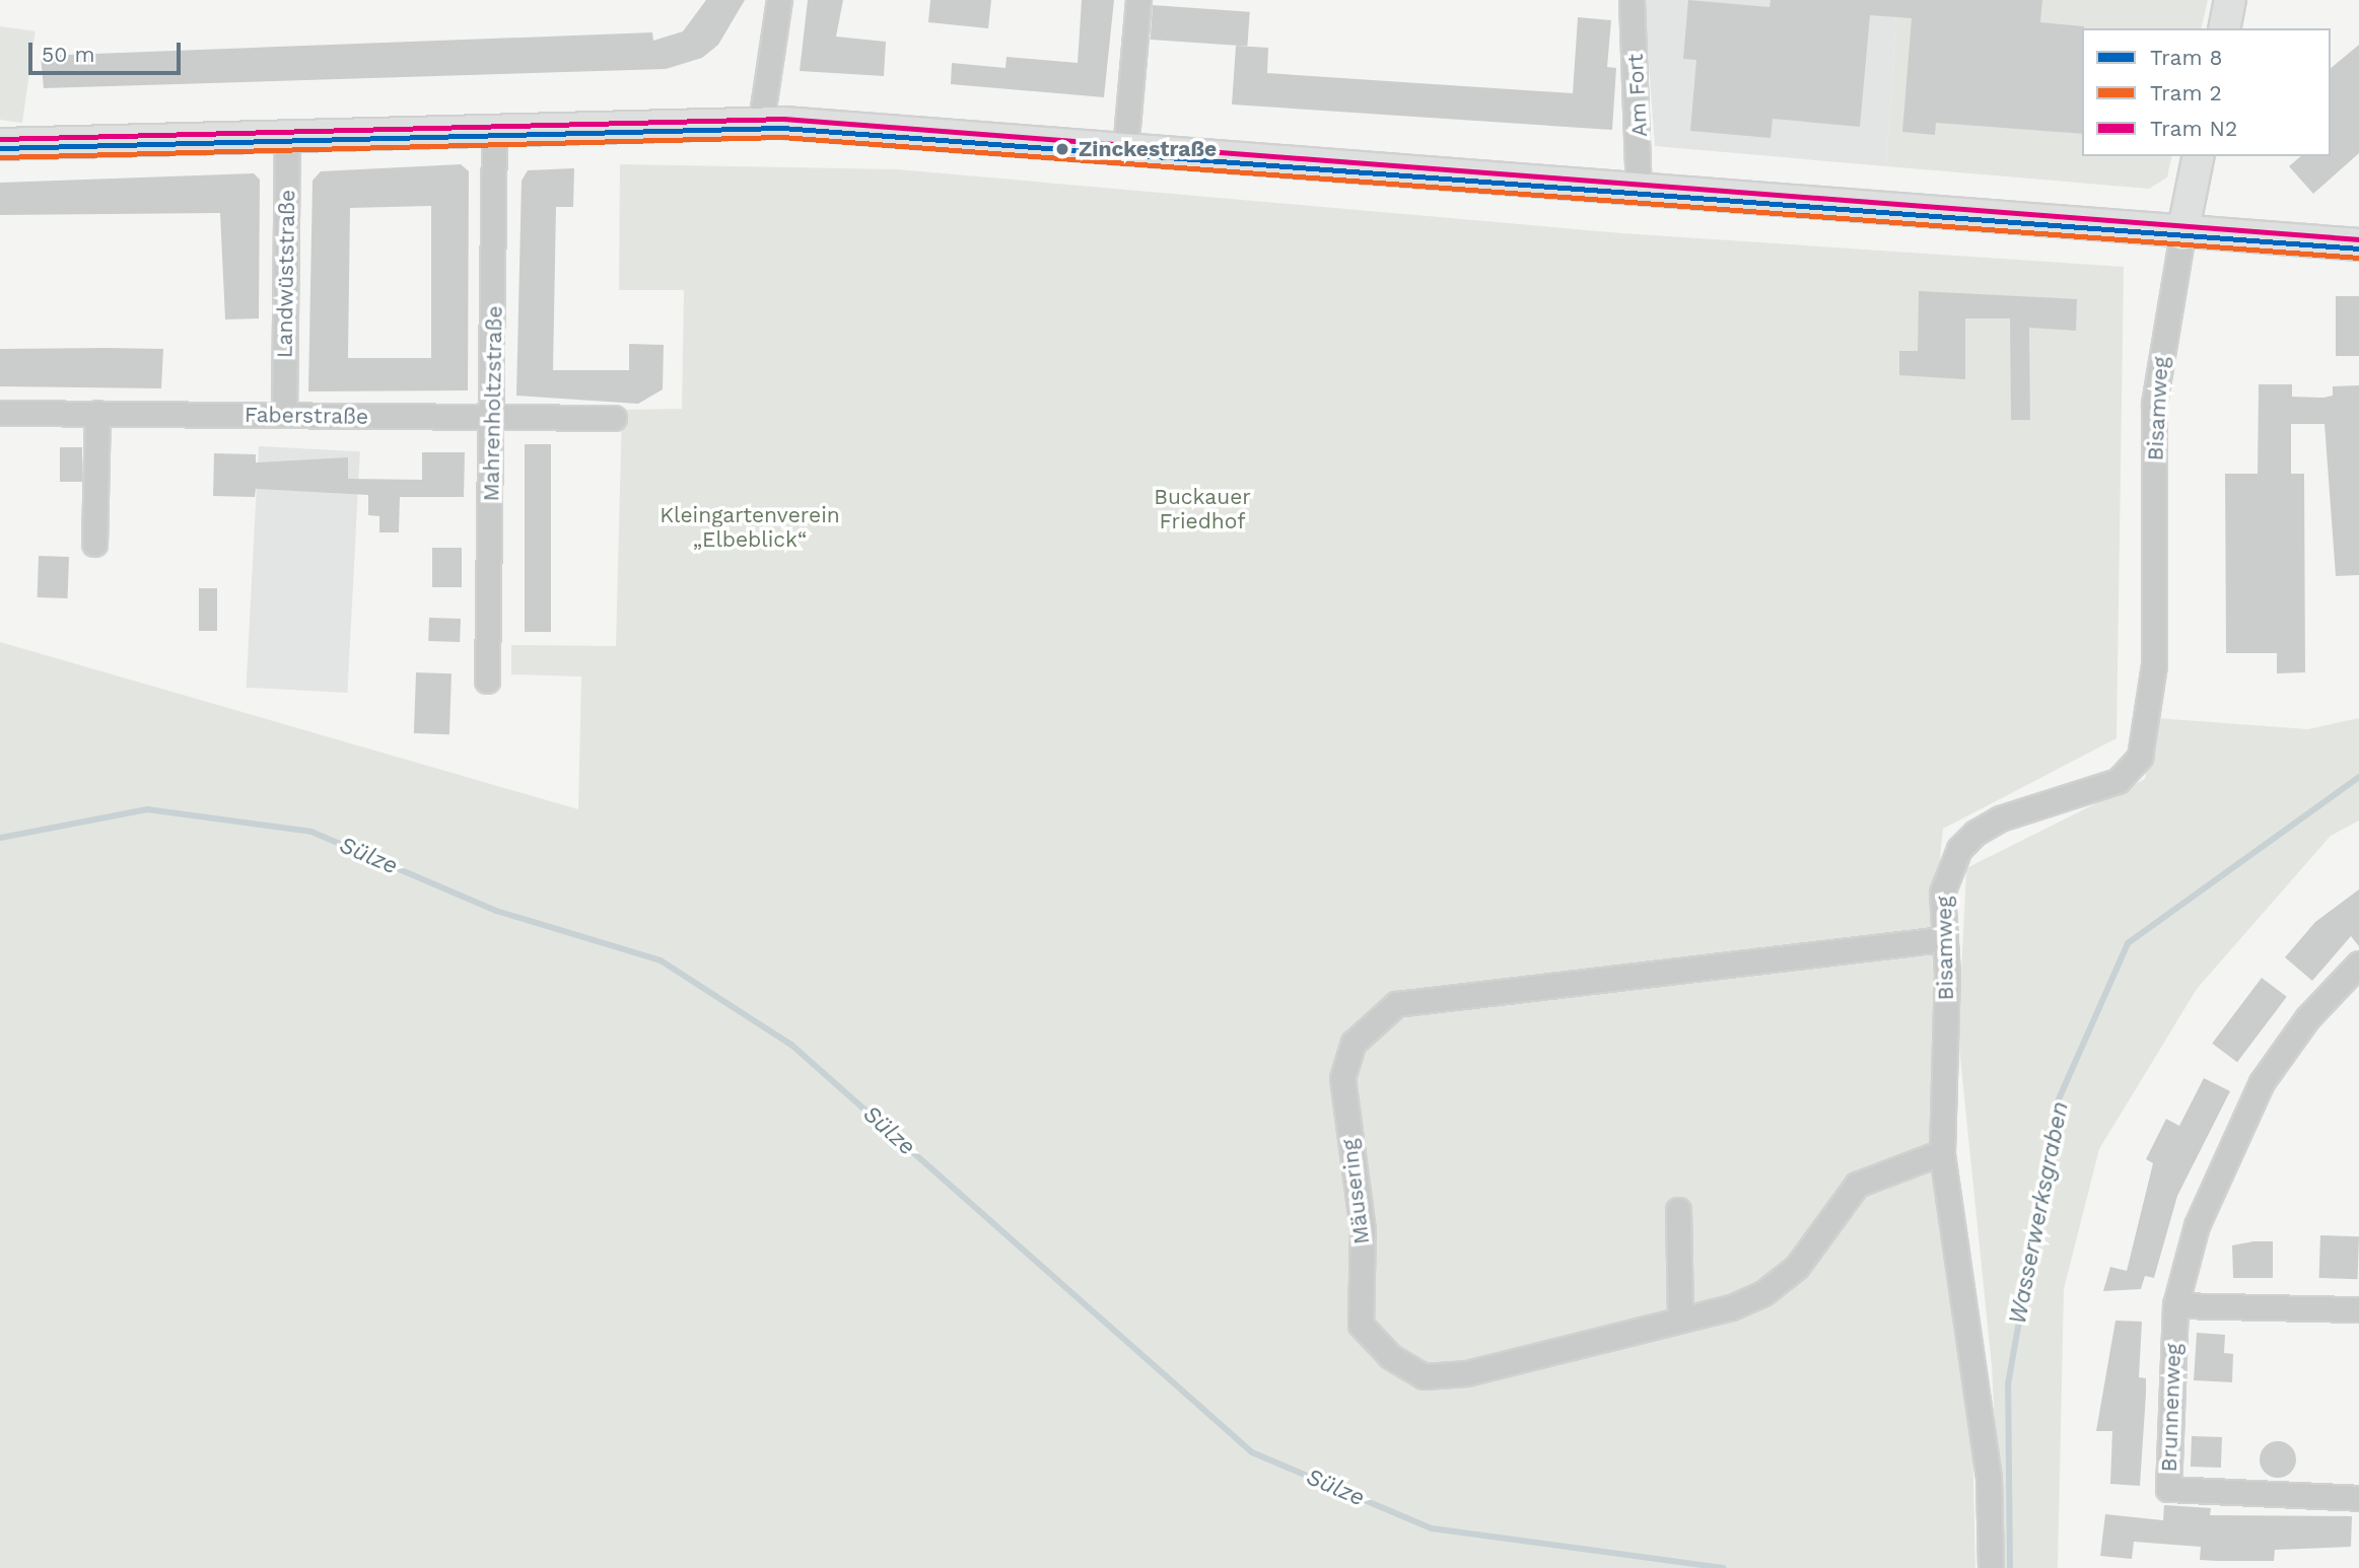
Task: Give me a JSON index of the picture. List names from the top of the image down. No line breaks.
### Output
{"streets":{"street":["Am Fort","Landwüststraße","Mahrenholtzstraße","Bisamweg","Faberstraße","Mäusering","Brunnenweg"]},"crossings":[["Landwüststraße","Faberstraße"],["Mahrenholtzstraße","Faberstraße"],["Bisamweg","Mäusering"]],"water":["Sülze","Wasserwerksgraben"],"parks":["Buckauer Friedhof","Kleingartenverein „Elbeblick“"],"places":["Zinckestraße"],"lines":["tram line N2","tram line 8","tram line 2"],"legend":["Tram 8","Tram 2","Tram N2"],"scale_bar":"50 m"}
